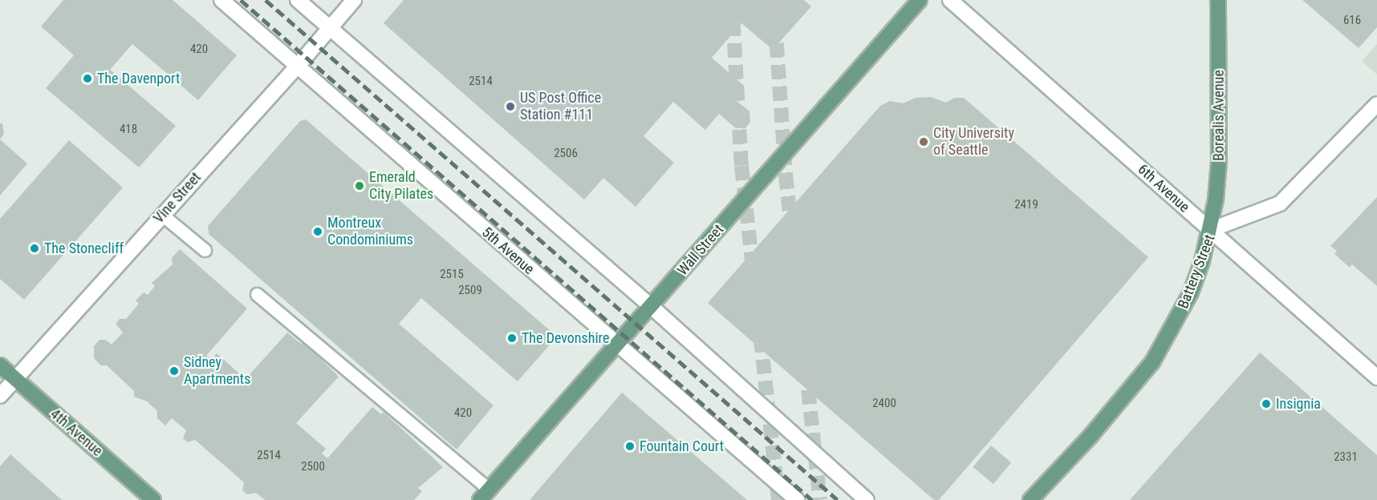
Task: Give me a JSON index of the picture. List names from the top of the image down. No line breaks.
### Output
{"streets":{"main road":["Borealis Avenue","6th Avenue","Vine Street","Wall Street","5th Avenue","Battery Street","4th Avenue"]},"crossings":[["Borealis Avenue","6th Avenue"],["Borealis Avenue","Battery Street"],["6th Avenue","Battery Street"],["Vine Street","5th Avenue"],["Vine Street","4th Avenue"],["Wall Street","5th Avenue"]],"places":["The Davenport","US Post Office Station #111","City University of Seattle","Emerald City Pilates","Montreux Condominiums","The Stonecliff","The Devonshire","Sidney Apartments","Insignia","Fountain Court"],"house_numbers":["616","420","2514","418","2506","2419","2515","2509","2400","420","2514","2331","2500"]}
